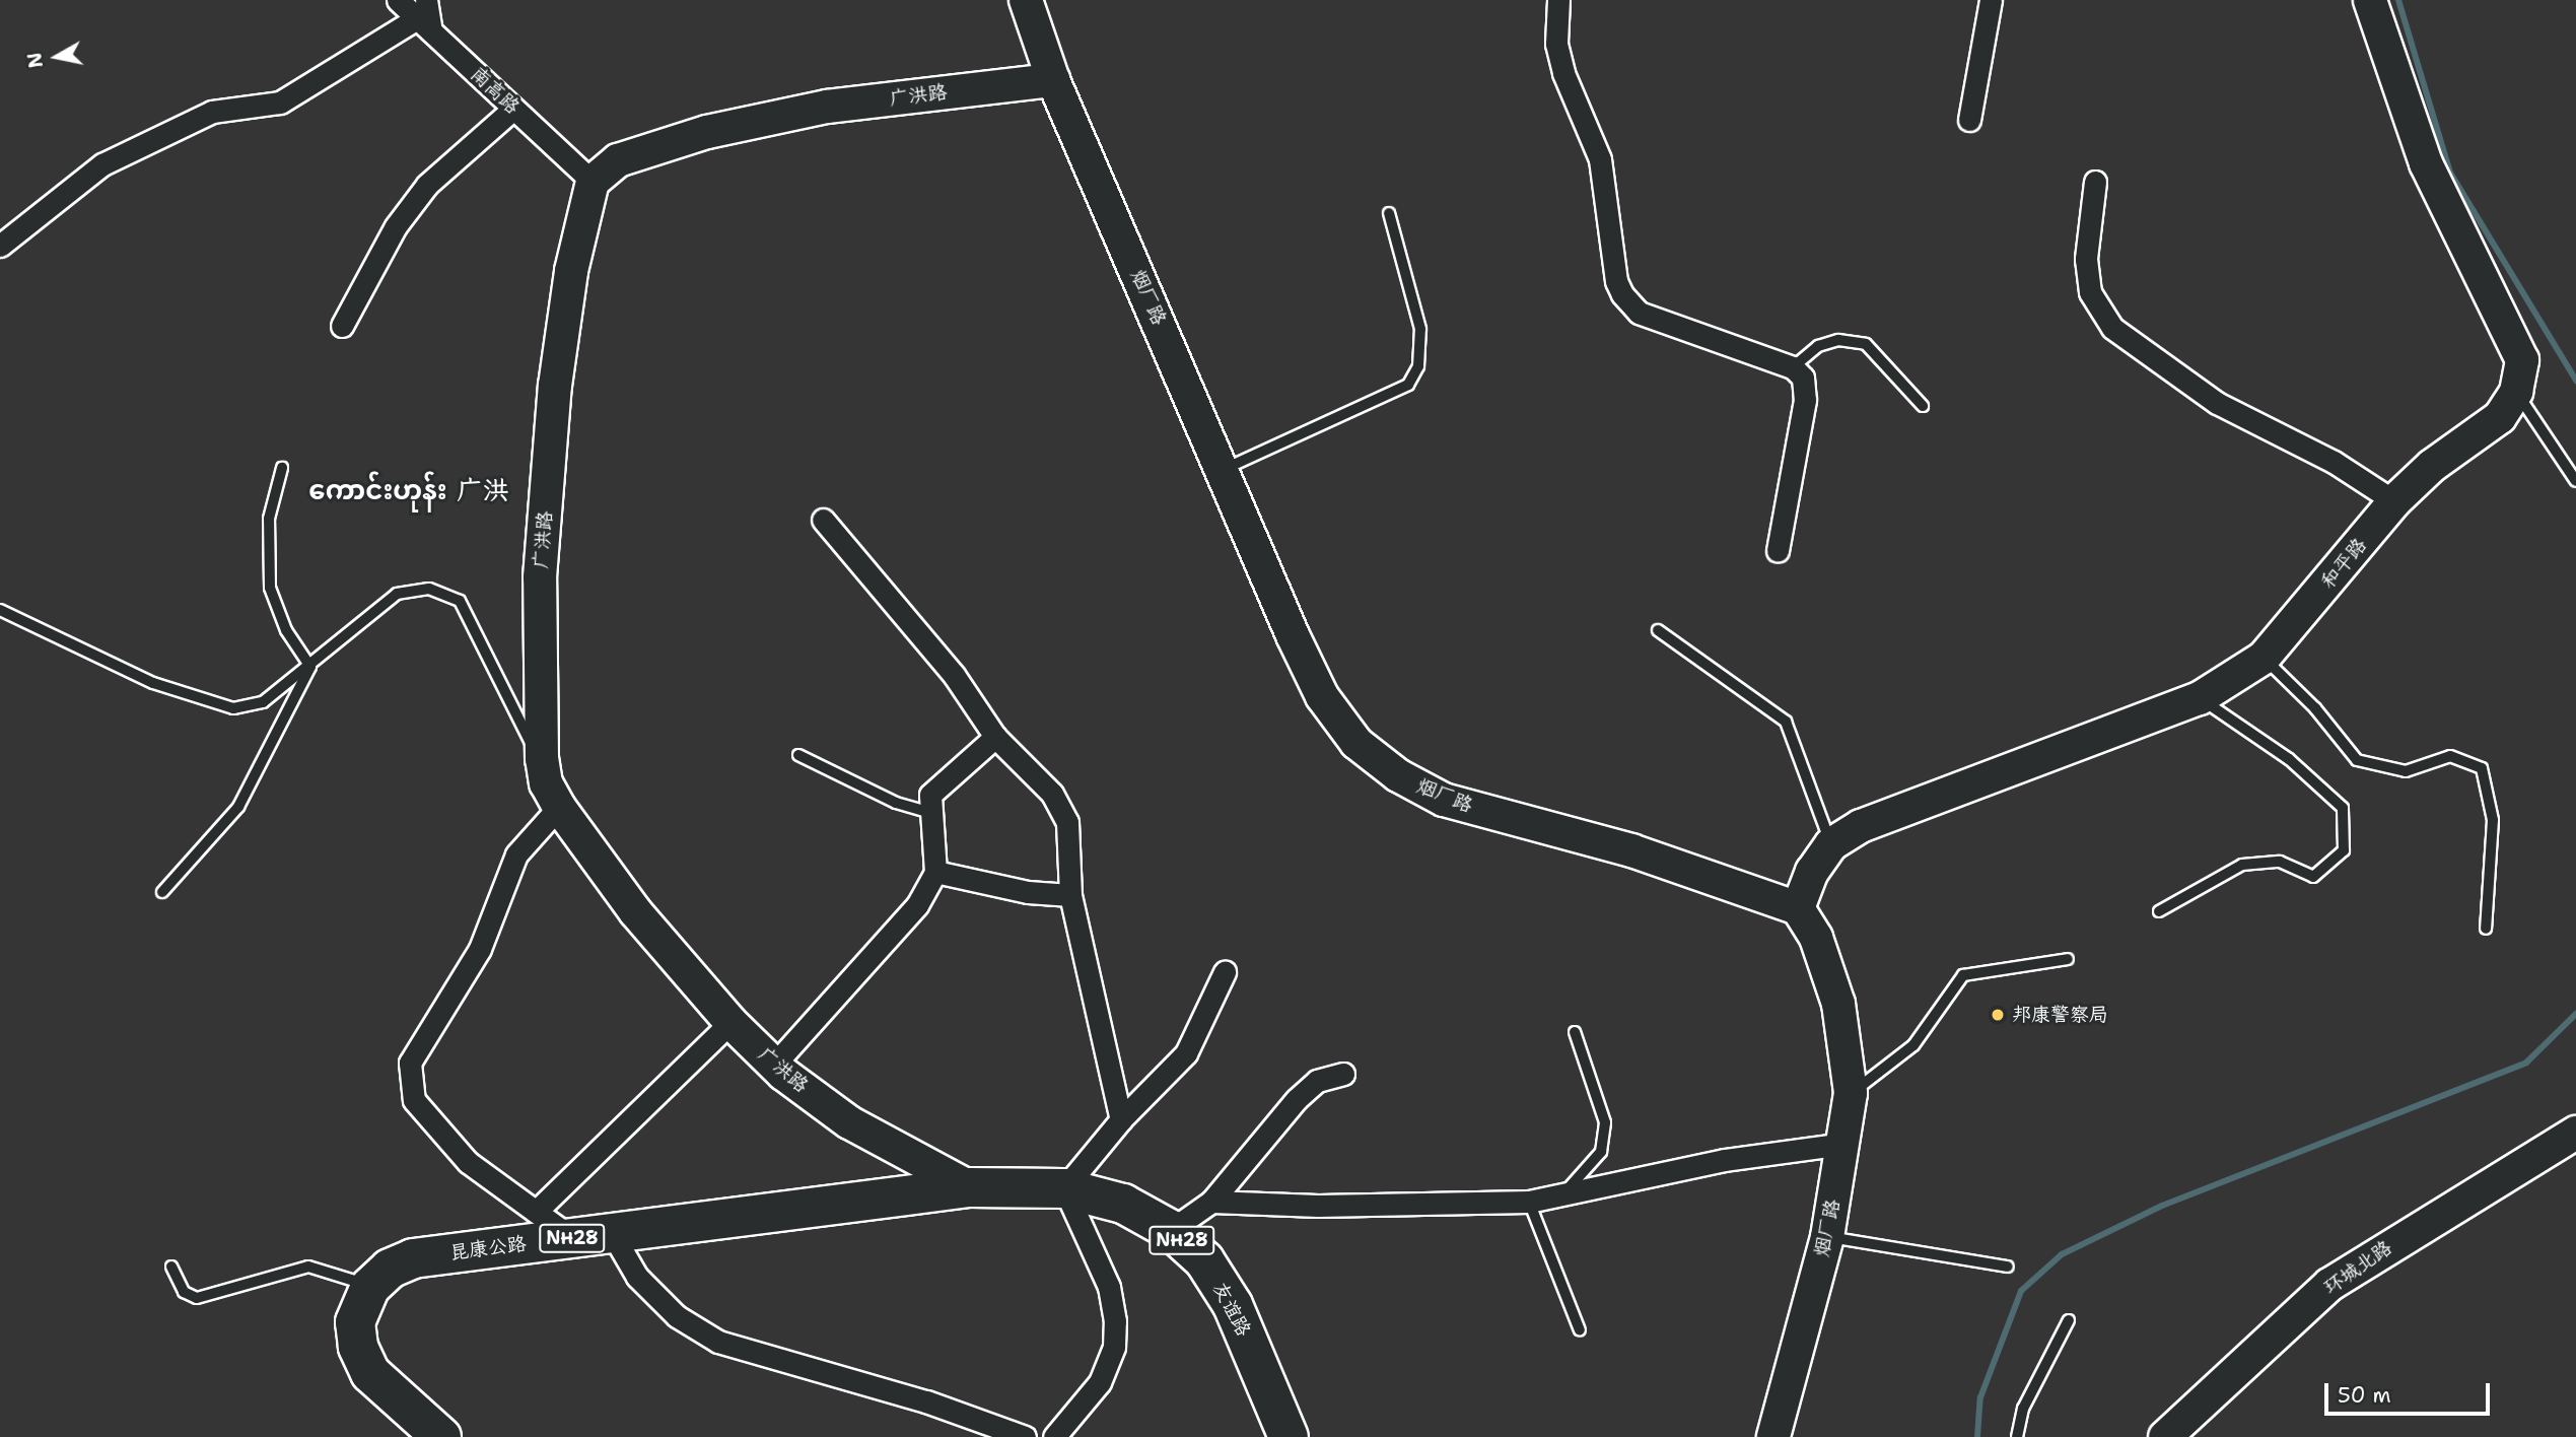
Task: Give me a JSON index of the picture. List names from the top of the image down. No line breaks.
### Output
{"streets":{"highway":["NH28","昆康公路","友谊路"],"street":["南高路","广洪路","烟厂路","和平路","环城北路"]},"crossings":[["南高路","广洪路"],["广洪路","烟厂路"],["广洪路","昆康公路"],["广洪路","友谊路"],["烟厂路","和平路"],["昆康公路","友谊路"]],"districts":["ကောင်းဟုန်း 广洪"],"places":["邦康警察局"],"scale_bar":"50 m","north":"left"}
